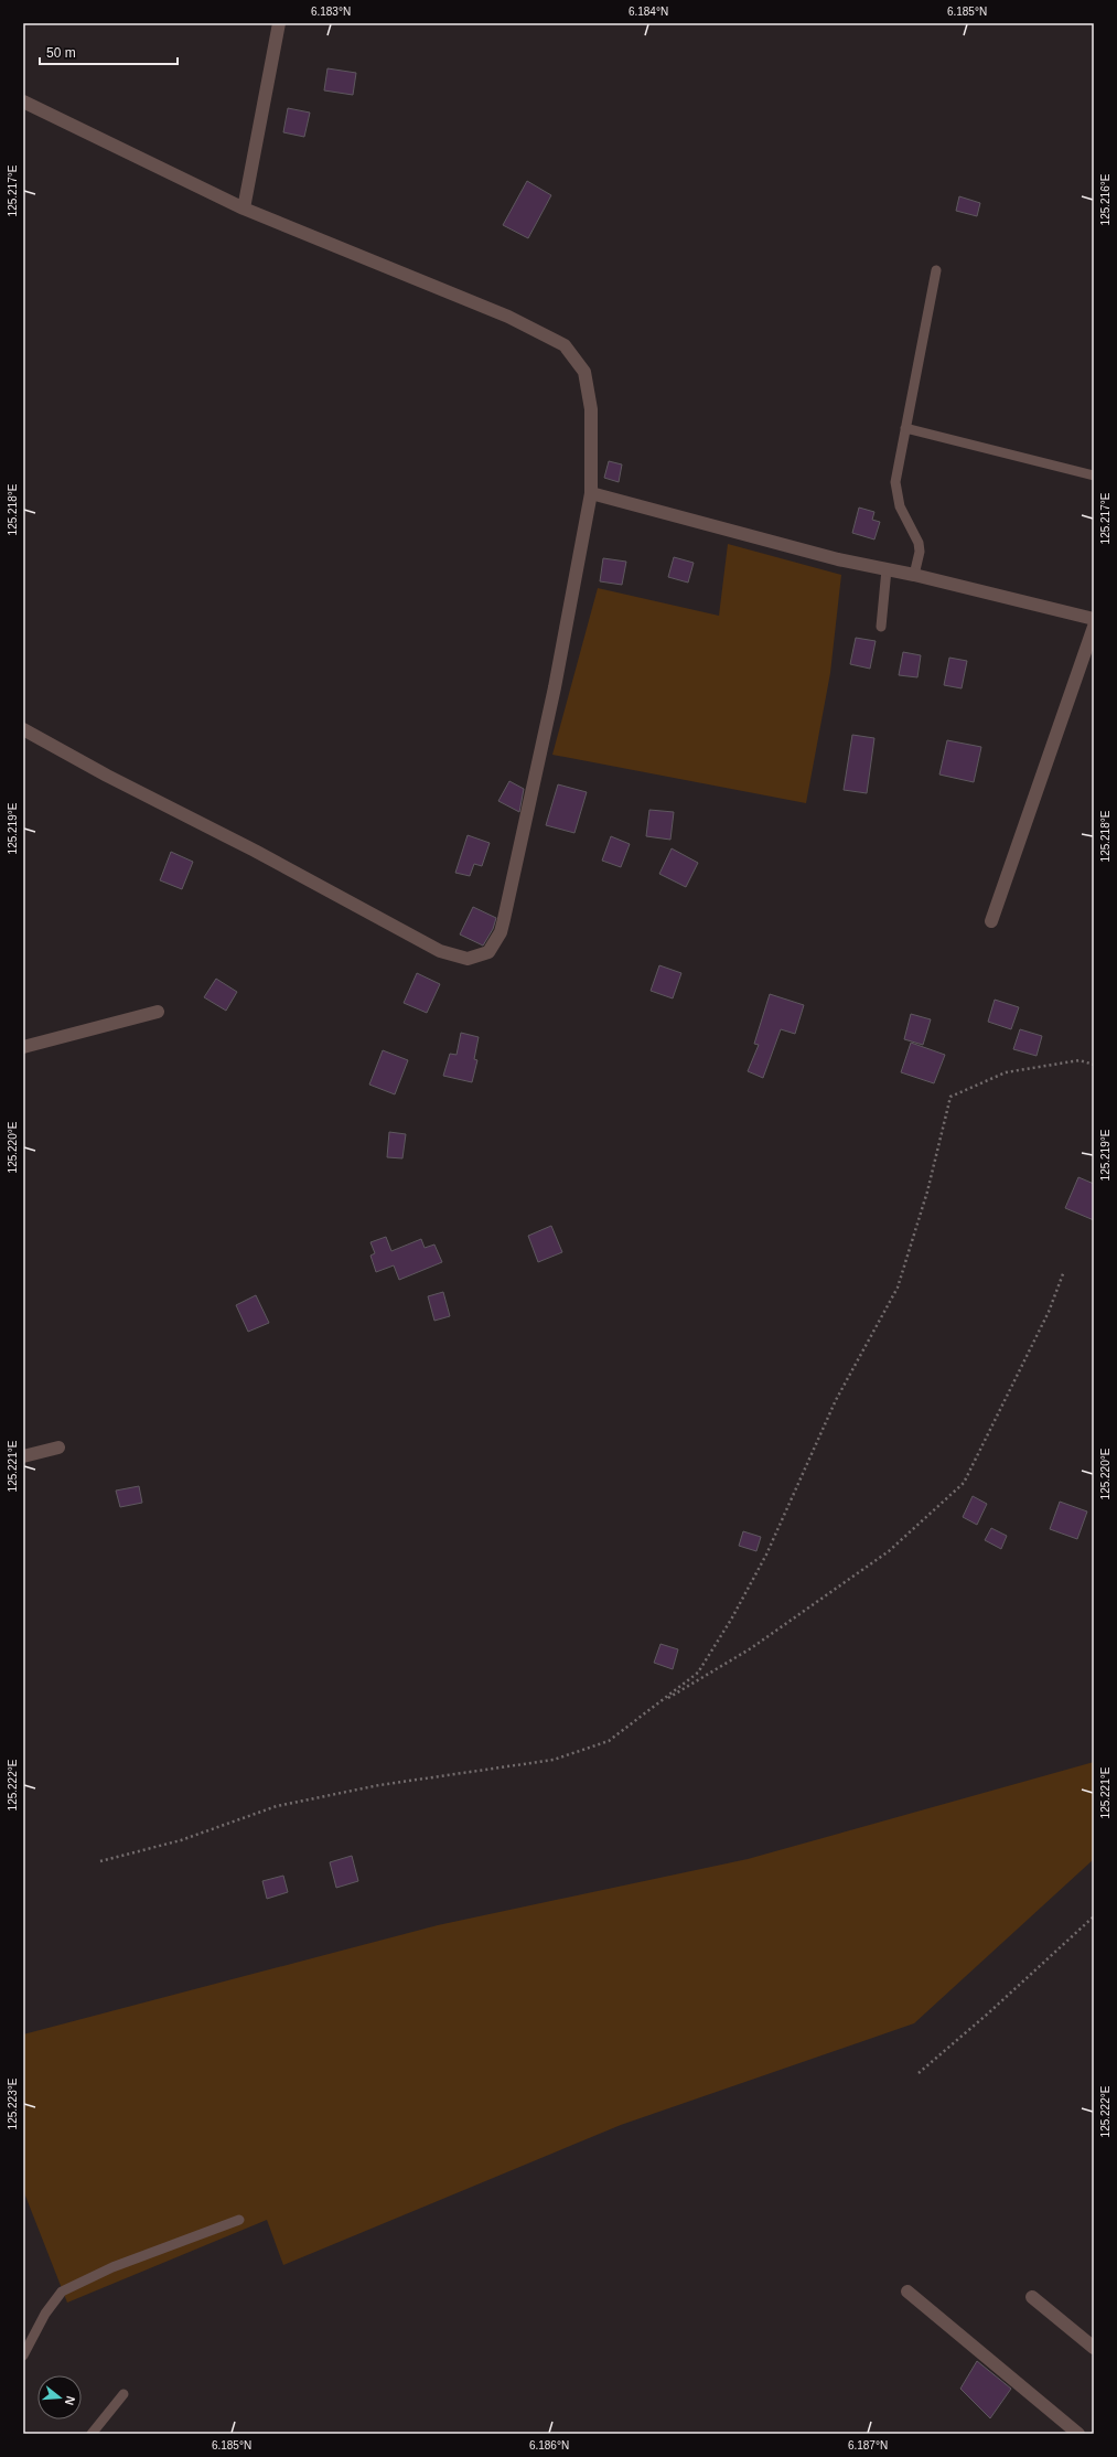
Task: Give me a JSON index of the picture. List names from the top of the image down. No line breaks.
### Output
{"scale_bar":"50 m","north":"right","coordinates":["6.183°N","6.184°N","6.185°N","125.217°E","125.216°E","125.218°E","125.219°E","125.220°E","125.221°E","125.222°E","125.223°E","6.186°N","6.187°N"]}
